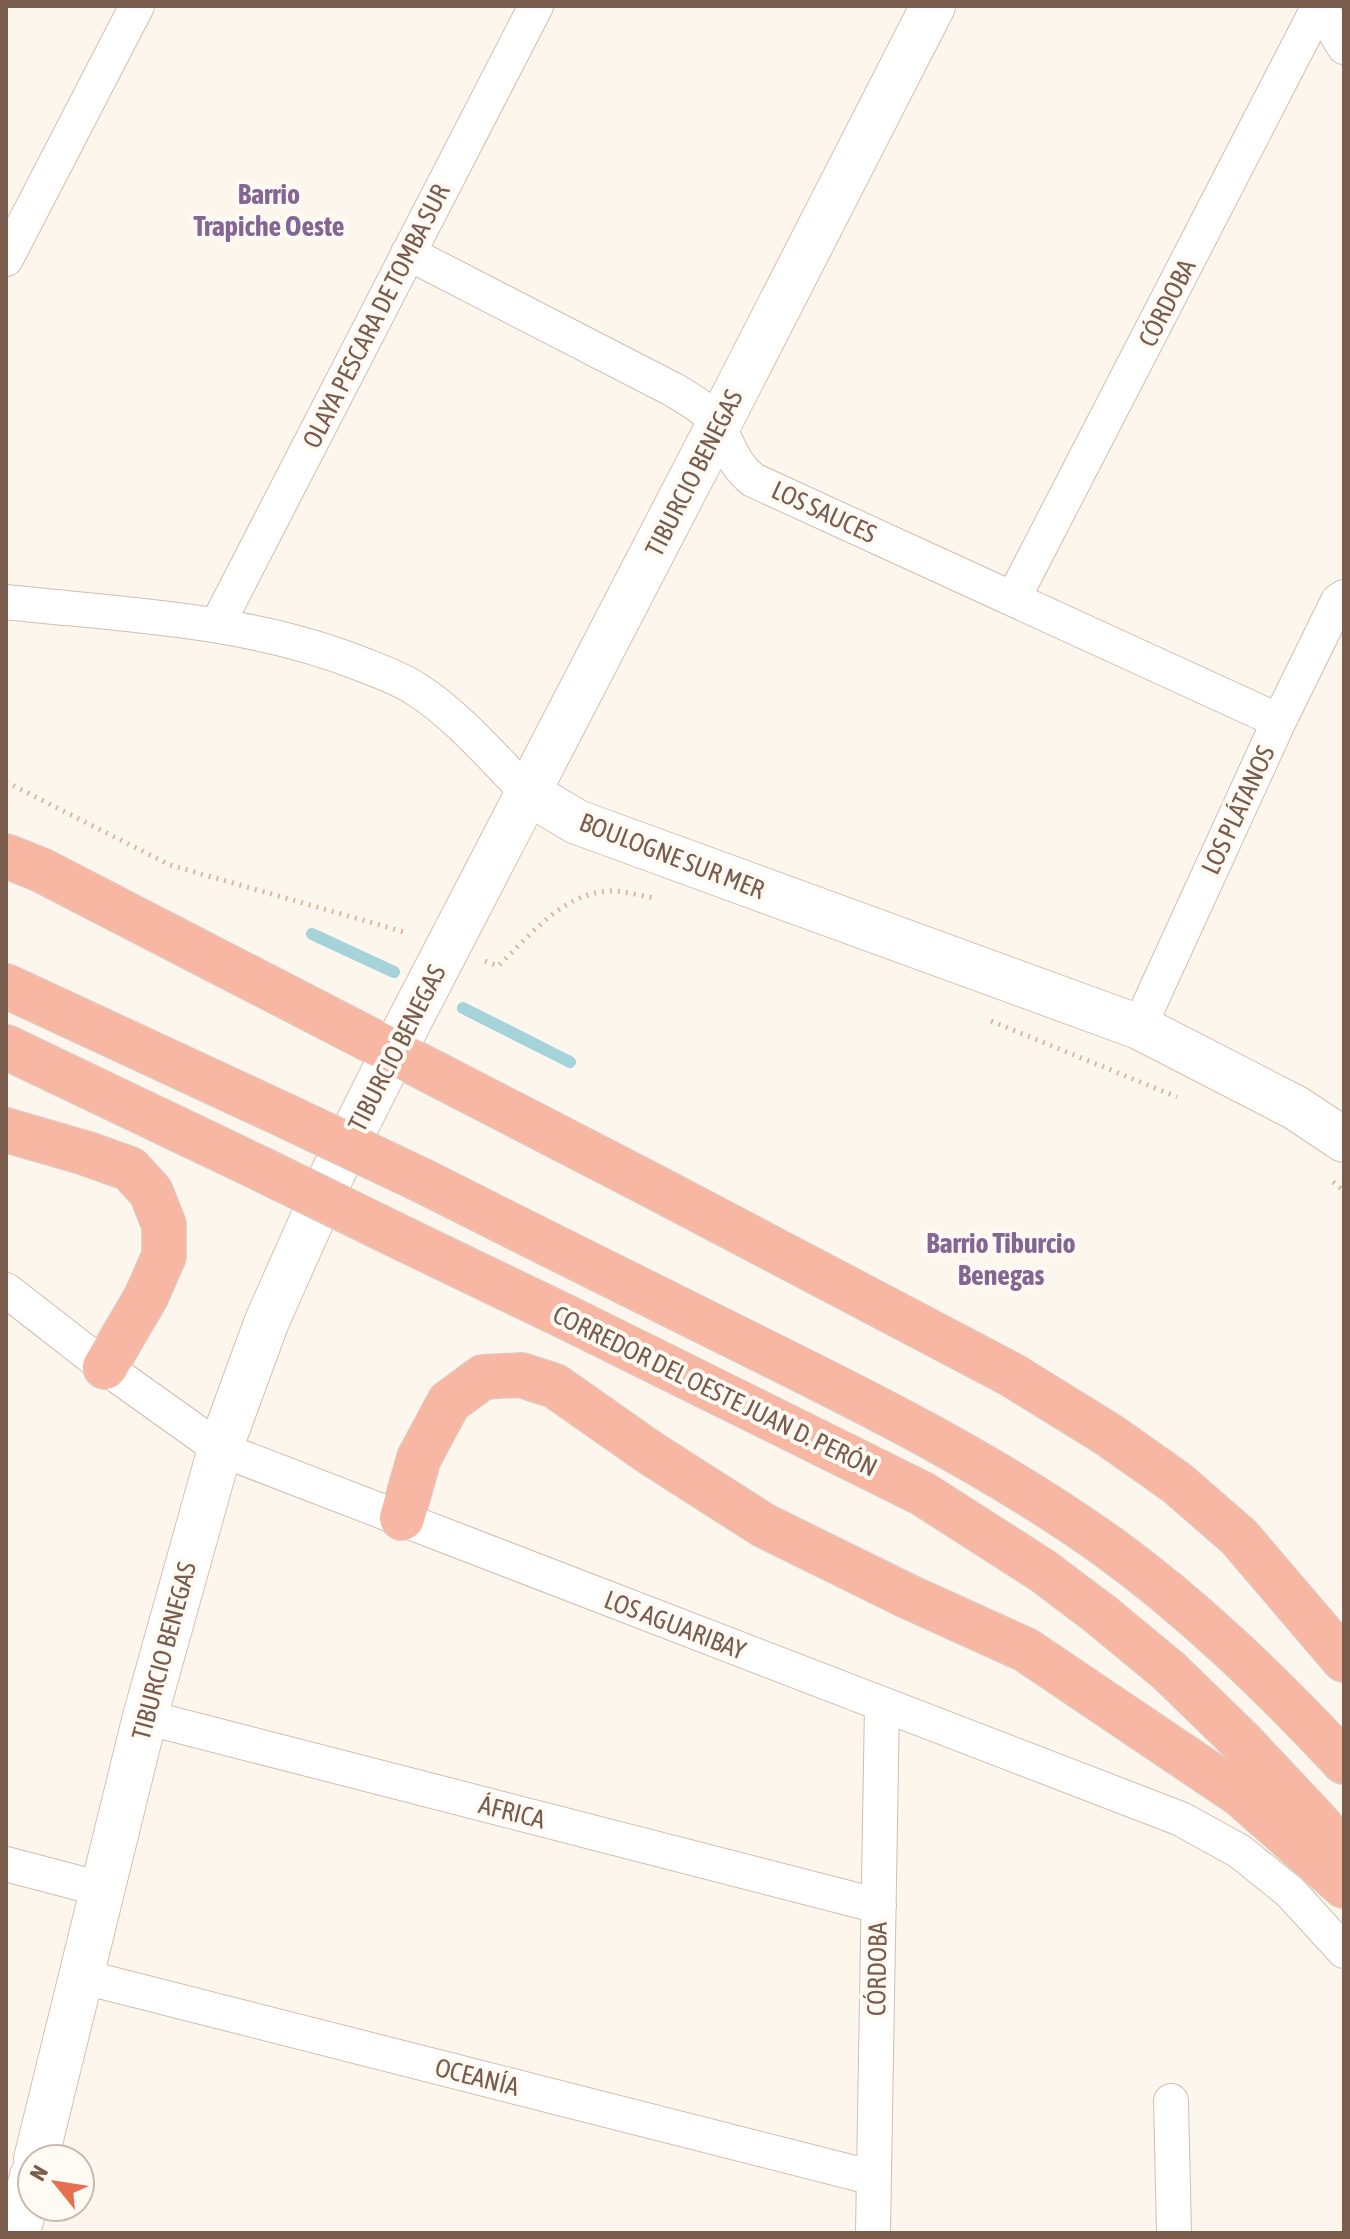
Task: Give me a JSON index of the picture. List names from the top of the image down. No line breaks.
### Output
{"streets":{"highway":["CORREDOR DEL OESTE JUAN D. PERÓN"],"main road":["TIBURCIO BENEGAS","BOULOGNE SUR MER"],"street":["CÓRDOBA","OLAYA PESCARA DE TOMBA SUR","LOS SAUCES","LOS PLÁTANOS","LOS AGUARIBAY","ÁFRICA","OCEANÍA"]},"crossings":[["CÓRDOBA","LOS SAUCES"],["CÓRDOBA","LOS AGUARIBAY"],["CÓRDOBA","ÁFRICA"],["CÓRDOBA","OCEANÍA"],["OLAYA PESCARA DE TOMBA SUR","LOS SAUCES"],["OLAYA PESCARA DE TOMBA SUR","BOULOGNE SUR MER"],["TIBURCIO BENEGAS","LOS SAUCES"],["TIBURCIO BENEGAS","BOULOGNE SUR MER"],["TIBURCIO BENEGAS","LOS AGUARIBAY"],["TIBURCIO BENEGAS","ÁFRICA"],["TIBURCIO BENEGAS","OCEANÍA"],["LOS SAUCES","LOS PLÁTANOS"],["LOS PLÁTANOS","BOULOGNE SUR MER"]],"districts":["Barrio Trapiche Oeste","Barrio Tiburcio Benegas"],"north":"top left"}
